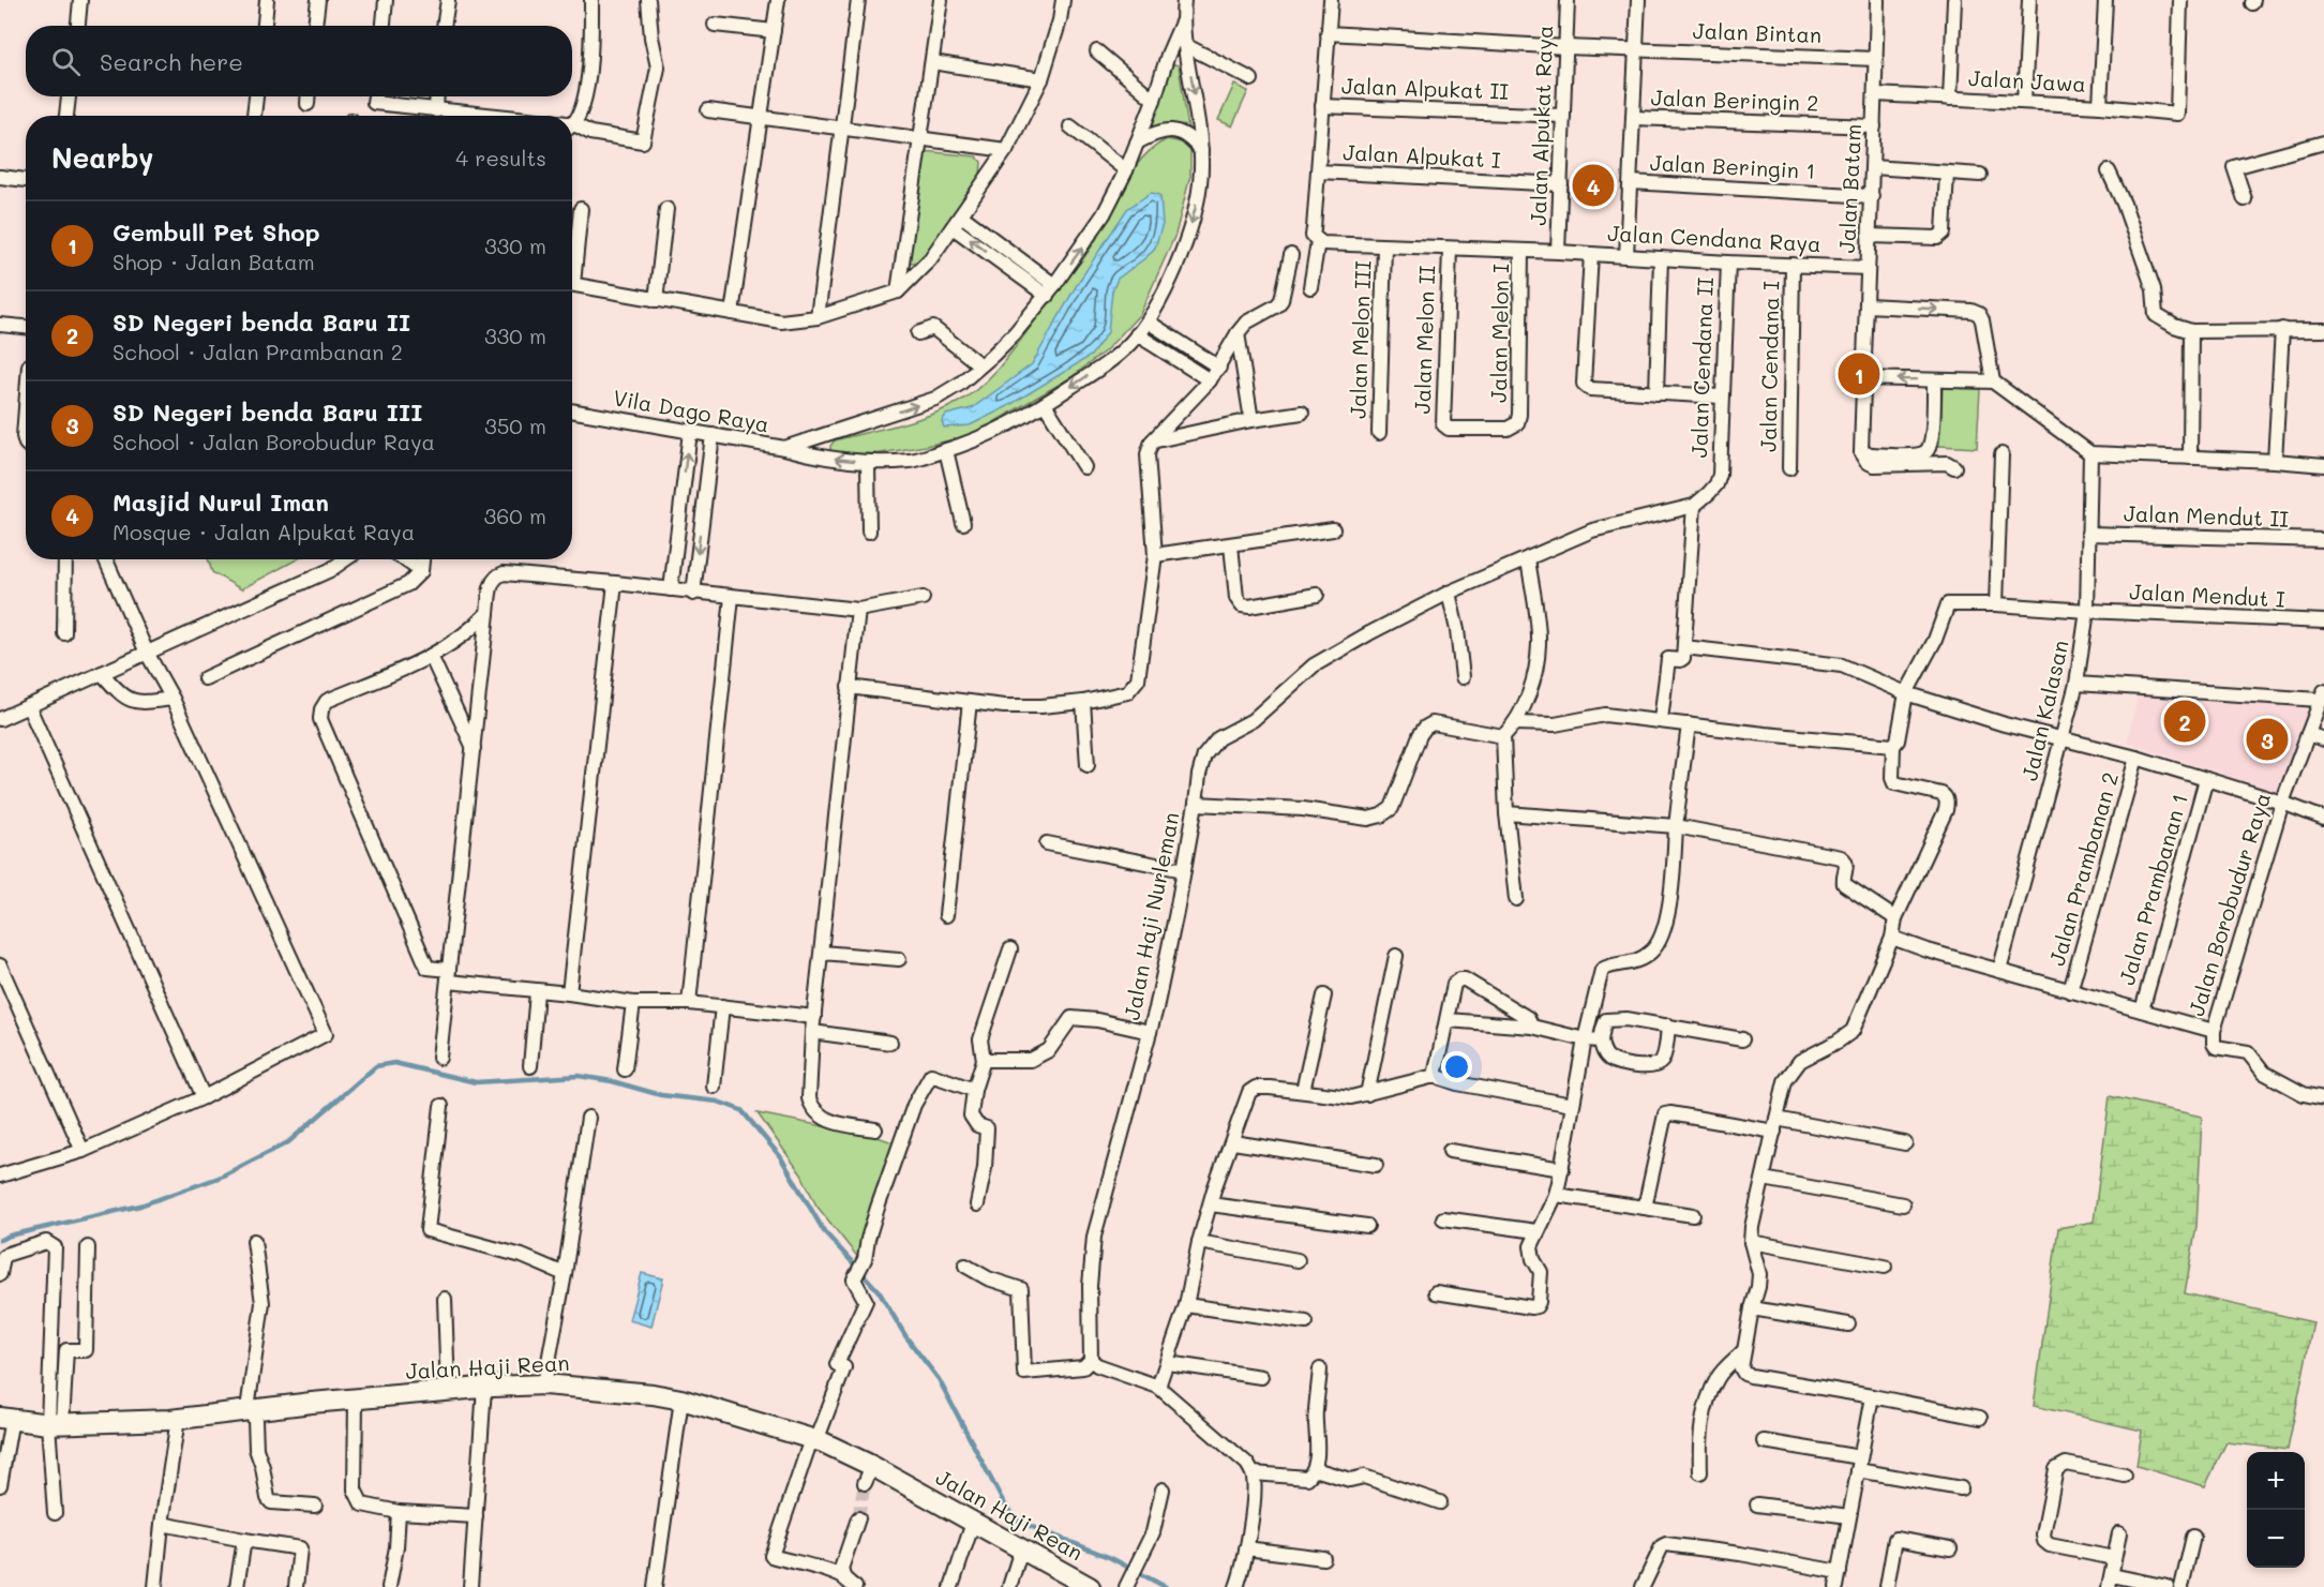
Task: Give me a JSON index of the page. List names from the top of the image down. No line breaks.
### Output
{"streets":{"street":["Jalan Bintan","Jalan Jawa","Jalan Alpukat II","Jalan Beringin 2","Jalan Alpukat Raya","Jalan Alpukat I","Jalan Beringin 1","Jalan Batam","Jalan Cendana Raya","Jalan Melon I","Jalan Melon III","Jalan Melon II","Jalan Cendana I","Jalan Cendana II","Vila Dago Raya","Jalan Mendut II","Jalan Mendut I","Jalan Kalasan","Jalan Prambanan 2","Jalan Prambanan 1","Jalan Borobudur Raya","Jalan Haji Nurleman","Jalan Haji Rean"]},"crossings":[["Jalan Bintan","Jalan Alpukat Raya"],["Jalan Bintan","Jalan Batam"],["Jalan Jawa","Jalan Batam"],["Jalan Alpukat II","Jalan Alpukat Raya"],["Jalan Beringin 2","Jalan Batam"],["Jalan Alpukat Raya","Jalan Alpukat I"],["Jalan Alpukat Raya","Jalan Cendana Raya"],["Jalan Beringin 1","Jalan Batam"],["Jalan Batam","Jalan Cendana Raya"],["Jalan Cendana Raya","Jalan Melon I"],["Jalan Cendana Raya","Jalan Melon III"],["Jalan Cendana Raya","Jalan Melon II"],["Jalan Cendana Raya","Jalan Cendana I"],["Jalan Cendana Raya","Jalan Cendana II"],["Jalan Melon I","Jalan Melon II"],["Jalan Cendana II","Jalan Haji Nurleman"],["Jalan Mendut II","Jalan Kalasan"],["Jalan Mendut I","Jalan Kalasan"],["Jalan Kalasan","Jalan Borobudur Raya"],["Jalan Prambanan 2","Jalan Borobudur Raya"],["Jalan Prambanan 1","Jalan Borobudur Raya"]],"page":{"search":"Search here","heading":["Nearby","4 results"],"pins":["4","1","2","3"],"list":[{"mark":"1","name":"Gembull Pet Shop","note":"Shop · Jalan Batam","value":"330 m"},{"mark":"2","name":"SD Negeri benda Baru II","note":"School · Jalan Prambanan 2","value":"330 m"},{"mark":"3","name":"SD Negeri benda Baru III","note":"School · Jalan Borobudur Raya","value":"350 m"},{"mark":"4","name":"Masjid Nurul Iman","note":"Mosque · Jalan Alpukat Raya","value":"360 m"}],"map_buttons":["+","−"]}}
